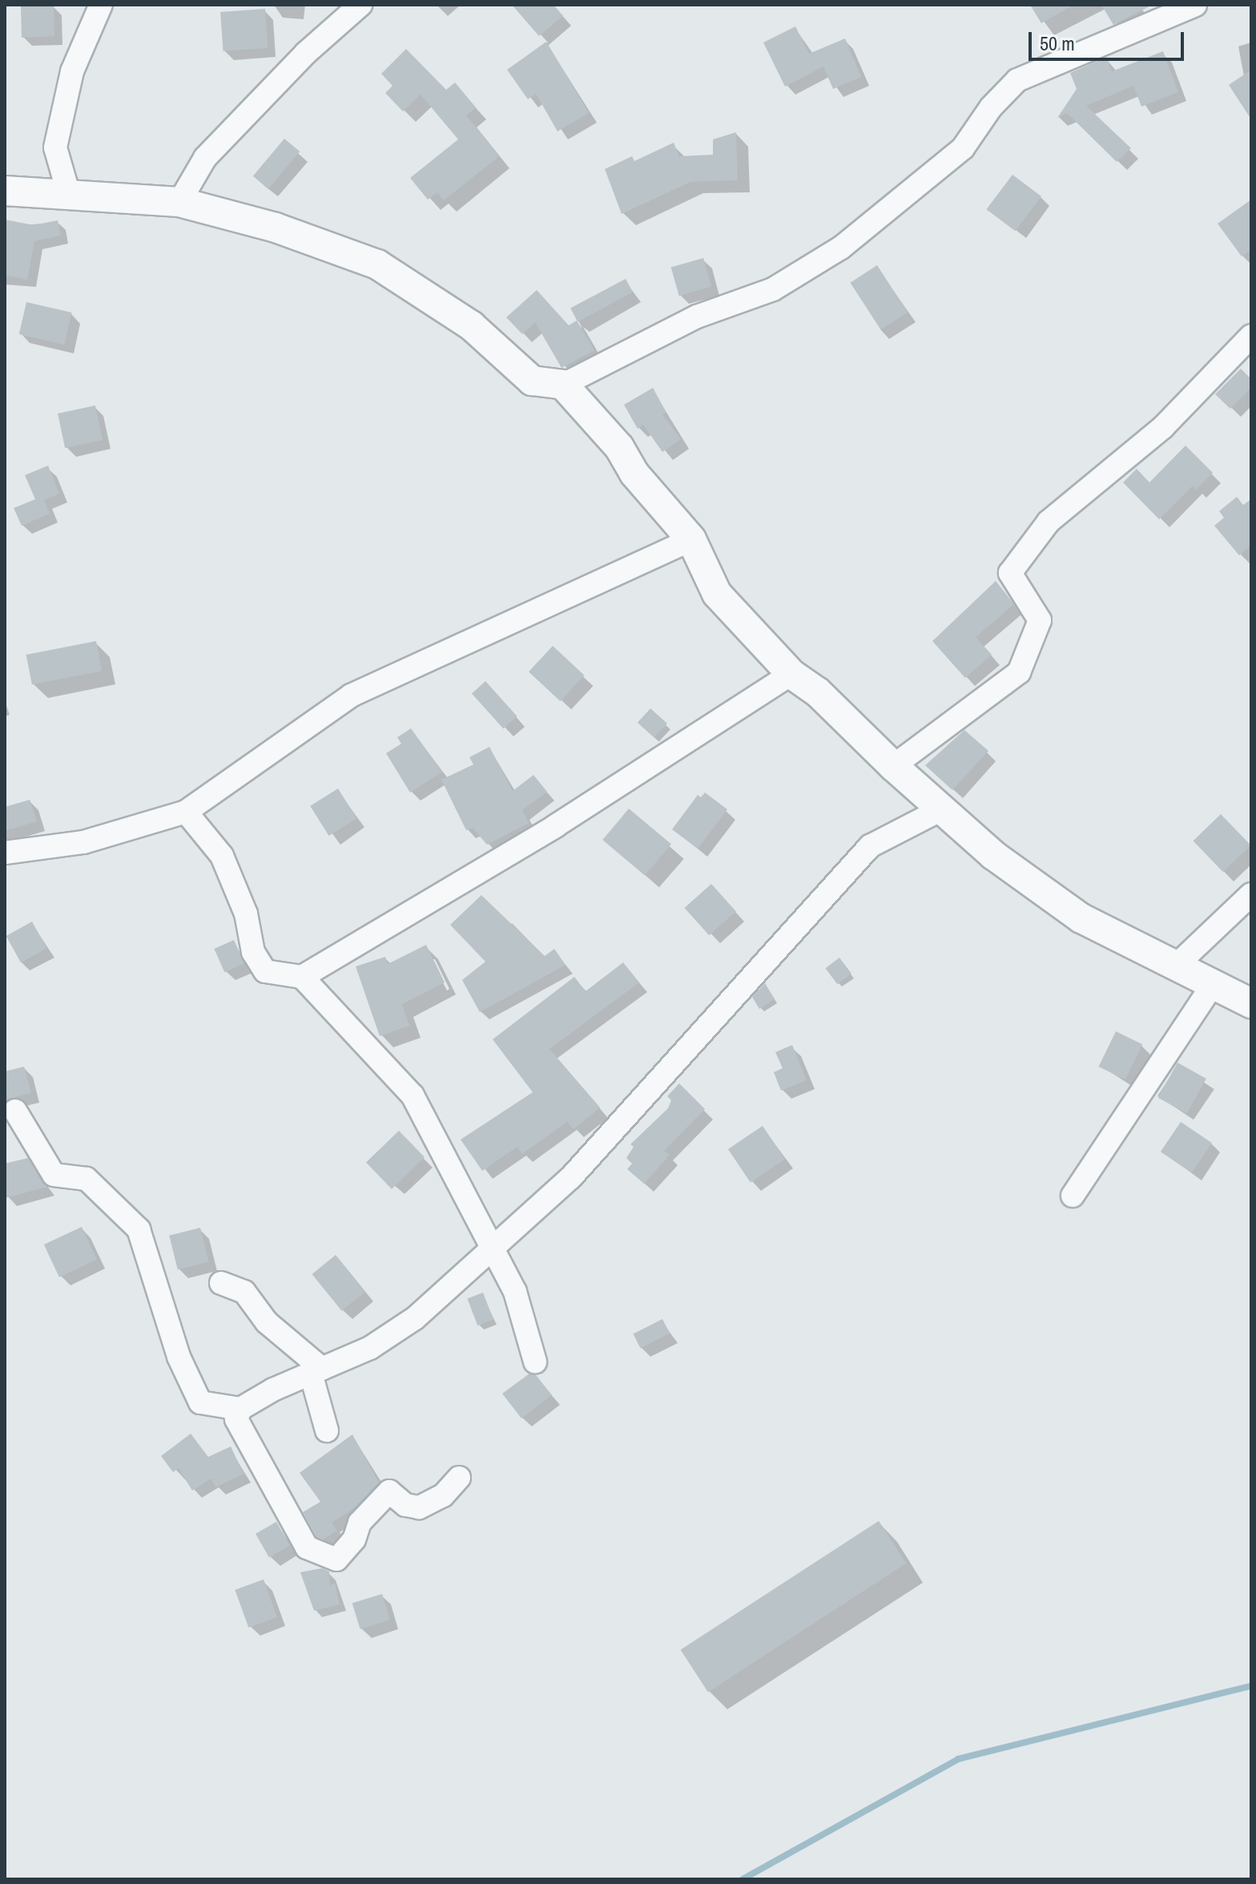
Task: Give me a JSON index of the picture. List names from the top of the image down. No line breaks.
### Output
{"scale_bar":"50 m"}
